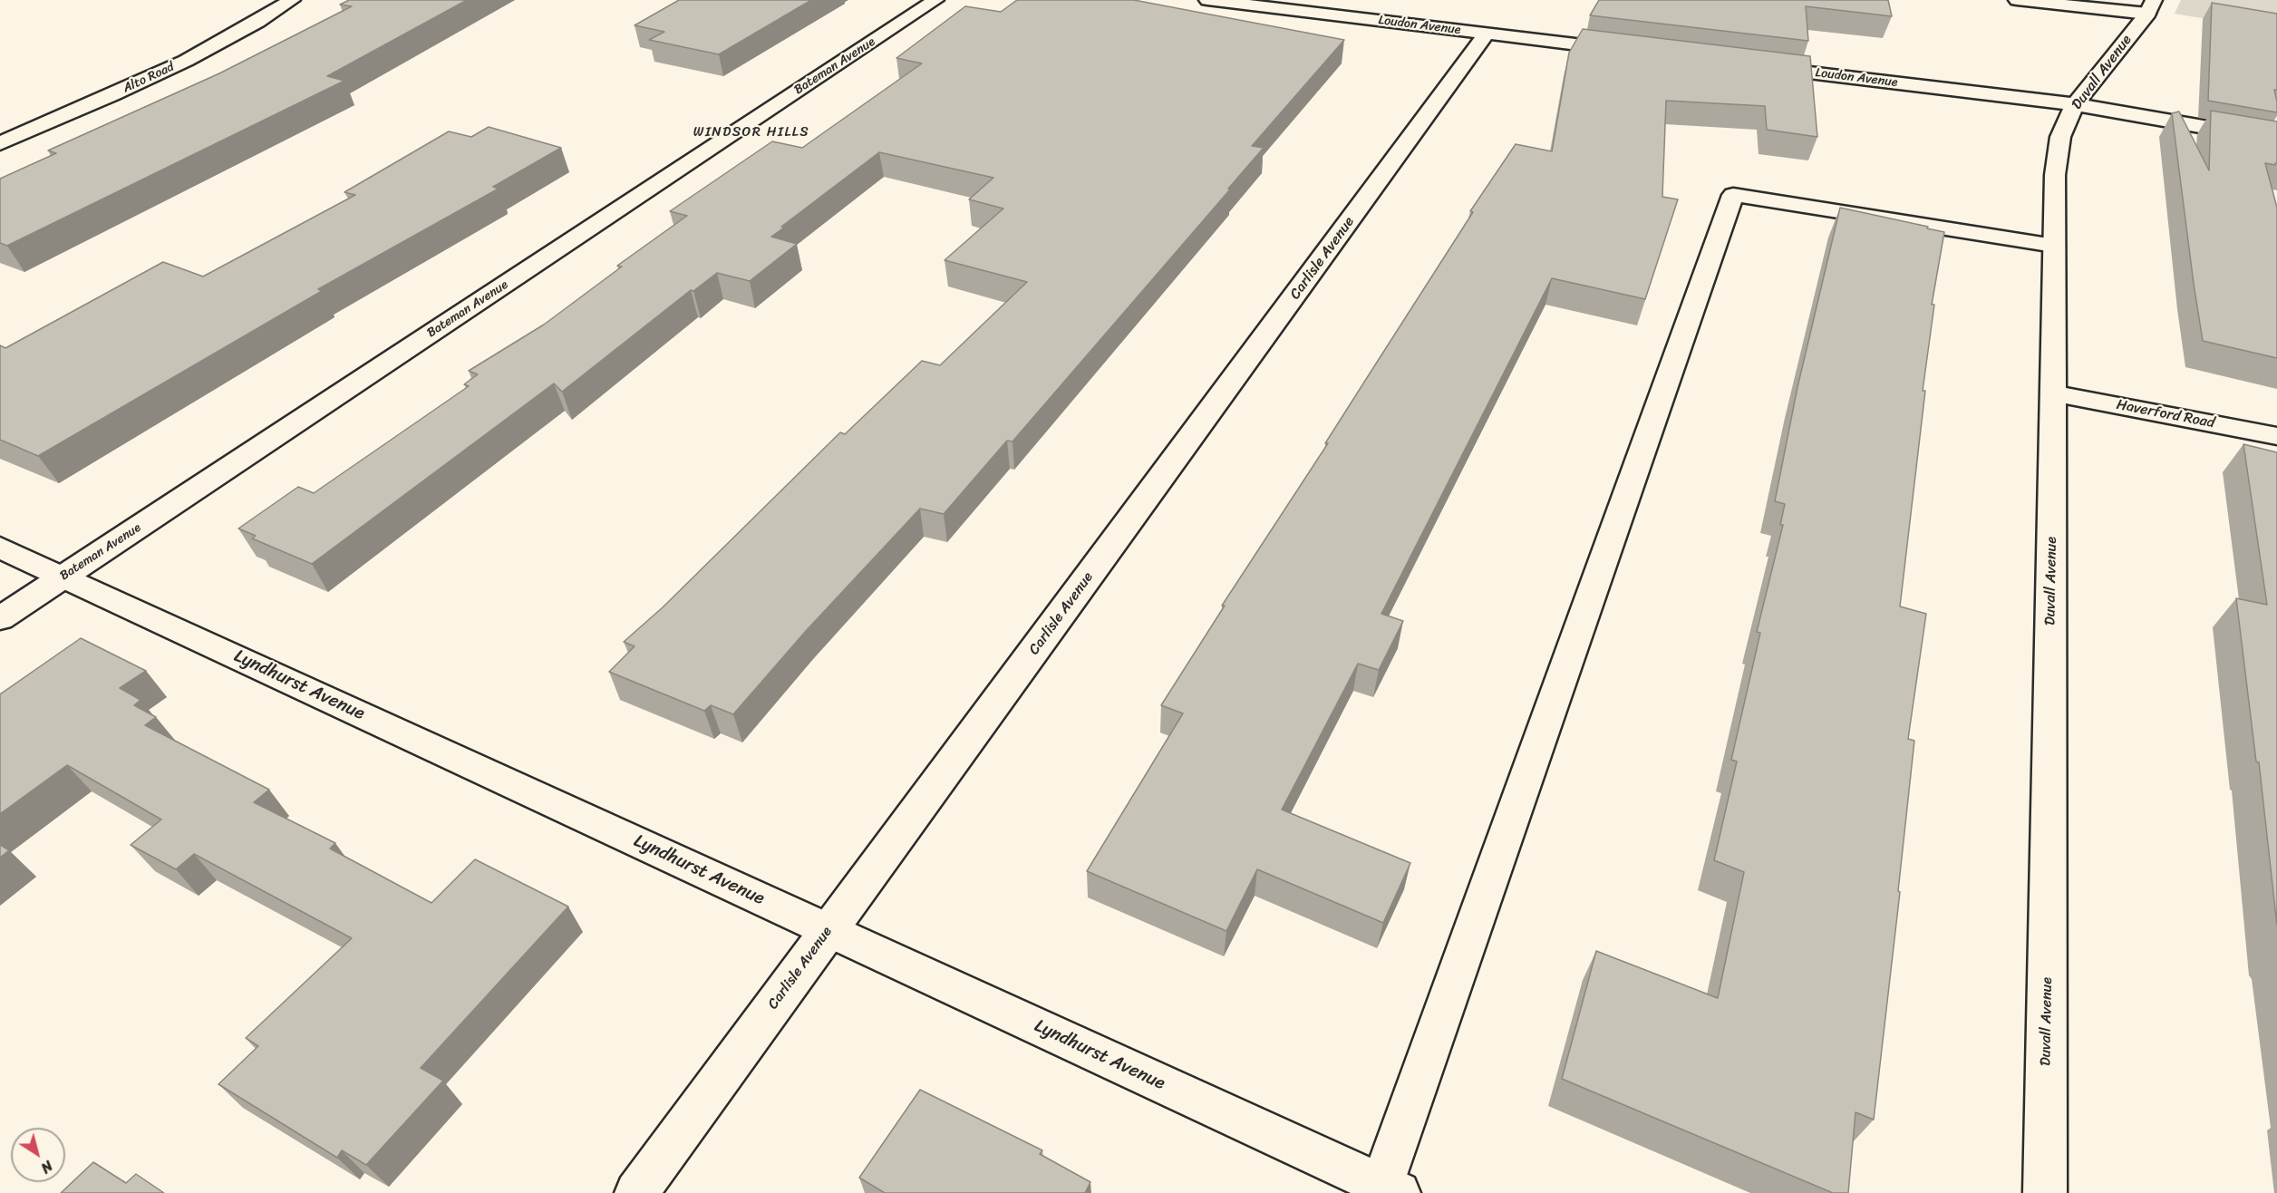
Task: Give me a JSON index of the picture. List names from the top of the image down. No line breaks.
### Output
{"streets":{"street":["Loudon Avenue","Bateman Avenue","Duvall Avenue","Alto Road","Carlisle Avenue","Haverford Road","Lyndhurst Avenue"]},"crossings":[["Loudon Avenue","Duvall Avenue"],["Loudon Avenue","Carlisle Avenue"],["Bateman Avenue","Lyndhurst Avenue"],["Duvall Avenue","Haverford Road"],["Carlisle Avenue","Lyndhurst Avenue"]],"districts":["WINDSOR HILLS"],"north":"bottom right"}
